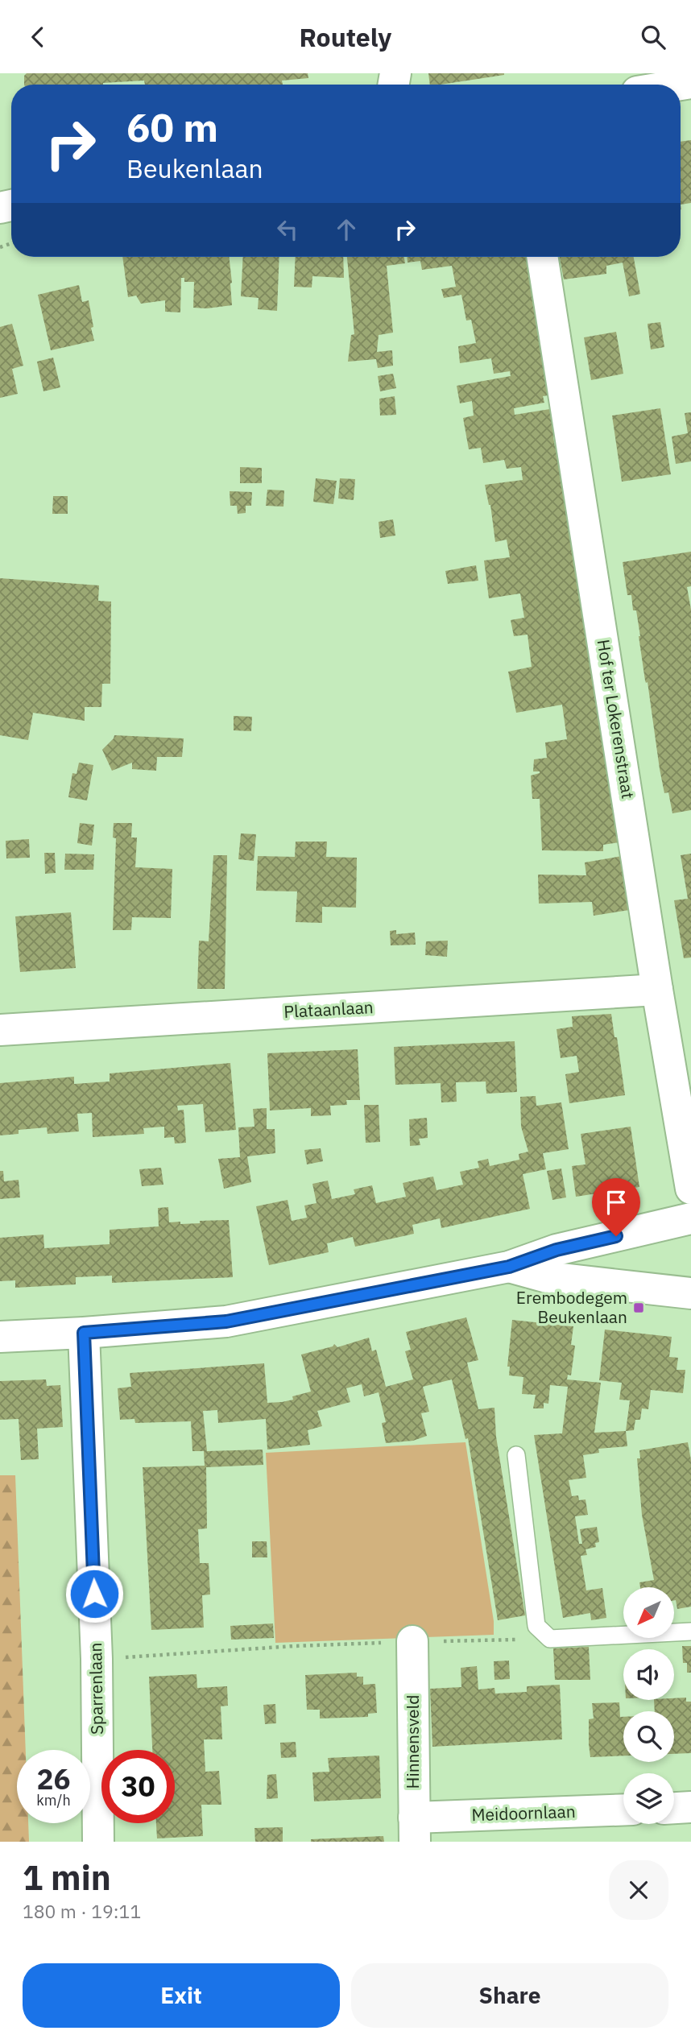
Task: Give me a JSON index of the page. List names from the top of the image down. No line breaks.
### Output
{"streets":{"street":["Hof ter Lokerenstraat","Plataanlaan","Sparrenlaan","Hinnensveld","Meidoornlaan"]},"crossings":[["Hof ter Lokerenstraat","Plataanlaan"],["Hinnensveld","Meidoornlaan"]],"places":{"transit":["Erembodegem Beukenlaan"]},"north":"bottom left","page":{"header":"Routely","turn":["60 m","Beukenlaan"],"speed":"26 km/h","limit":"30","heading":["1 min","180 m · 19:11"],"buttons":["Exit","Share"]}}
